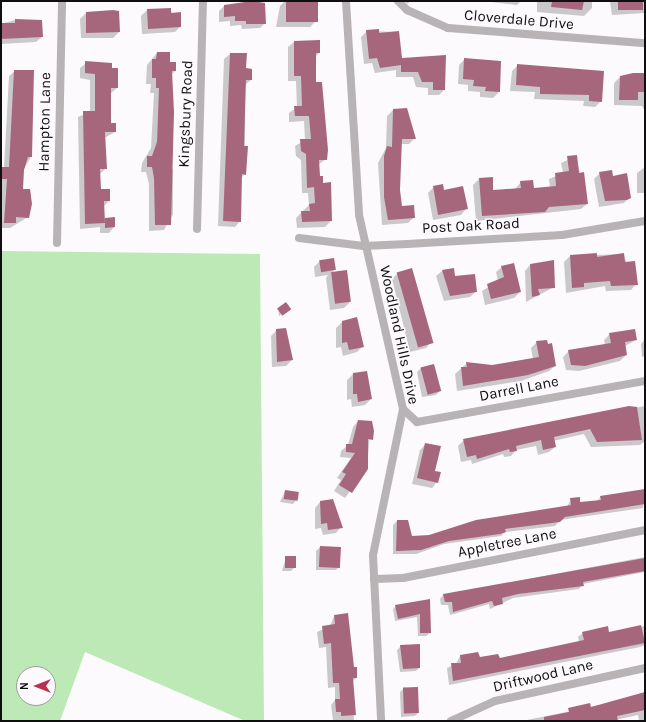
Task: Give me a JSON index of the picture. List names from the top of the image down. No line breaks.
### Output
{"streets":{"street":["Cloverdale Drive","Kingsbury Road","Hampton Lane","Post Oak Road","Woodland Hills Drive","Darrell Lane","Appletree Lane","Driftwood Lane"]},"crossings":[["Post Oak Road","Woodland Hills Drive"],["Woodland Hills Drive","Darrell Lane"],["Woodland Hills Drive","Appletree Lane"]],"north":"left"}
